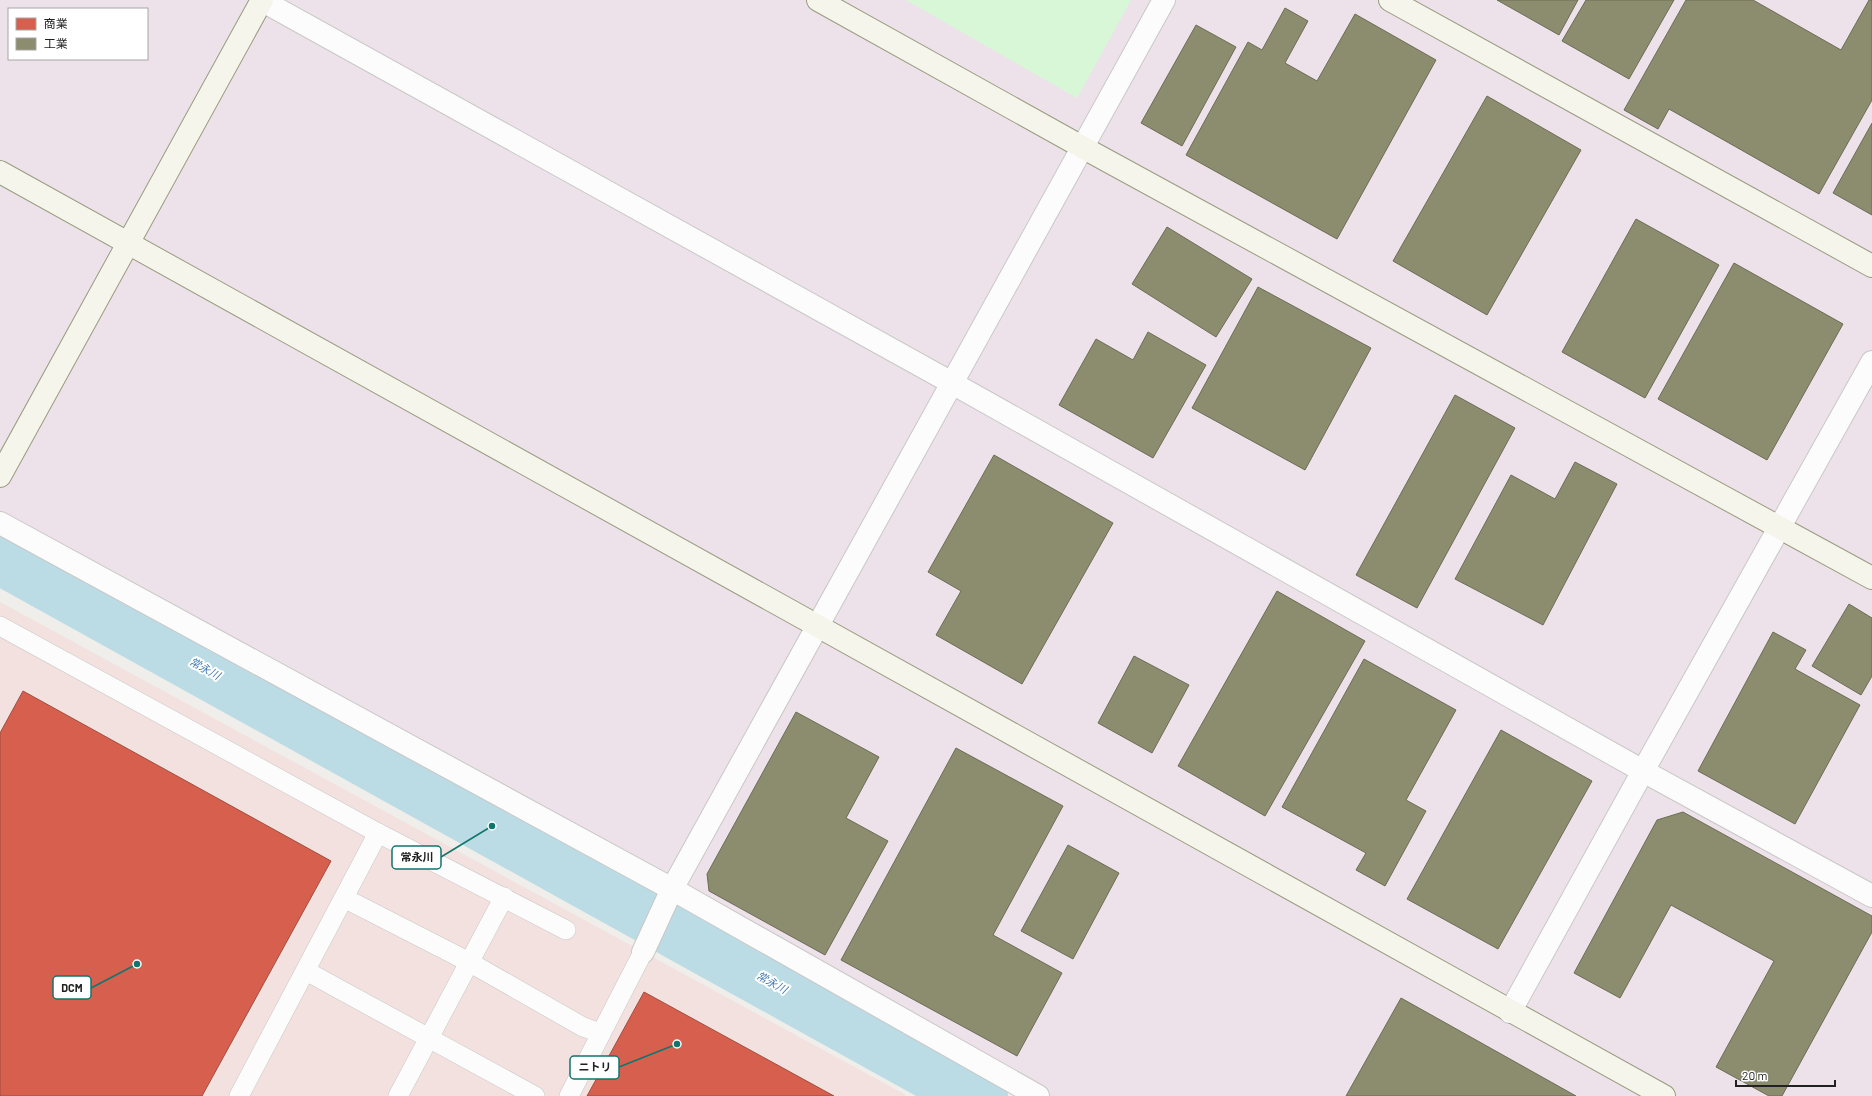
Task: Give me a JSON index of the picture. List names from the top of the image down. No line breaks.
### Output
{"water":["常永川"],"places":["常永川","DCM","ニトリ"],"legend":["商業","工業"],"scale_bar":"20 m"}
